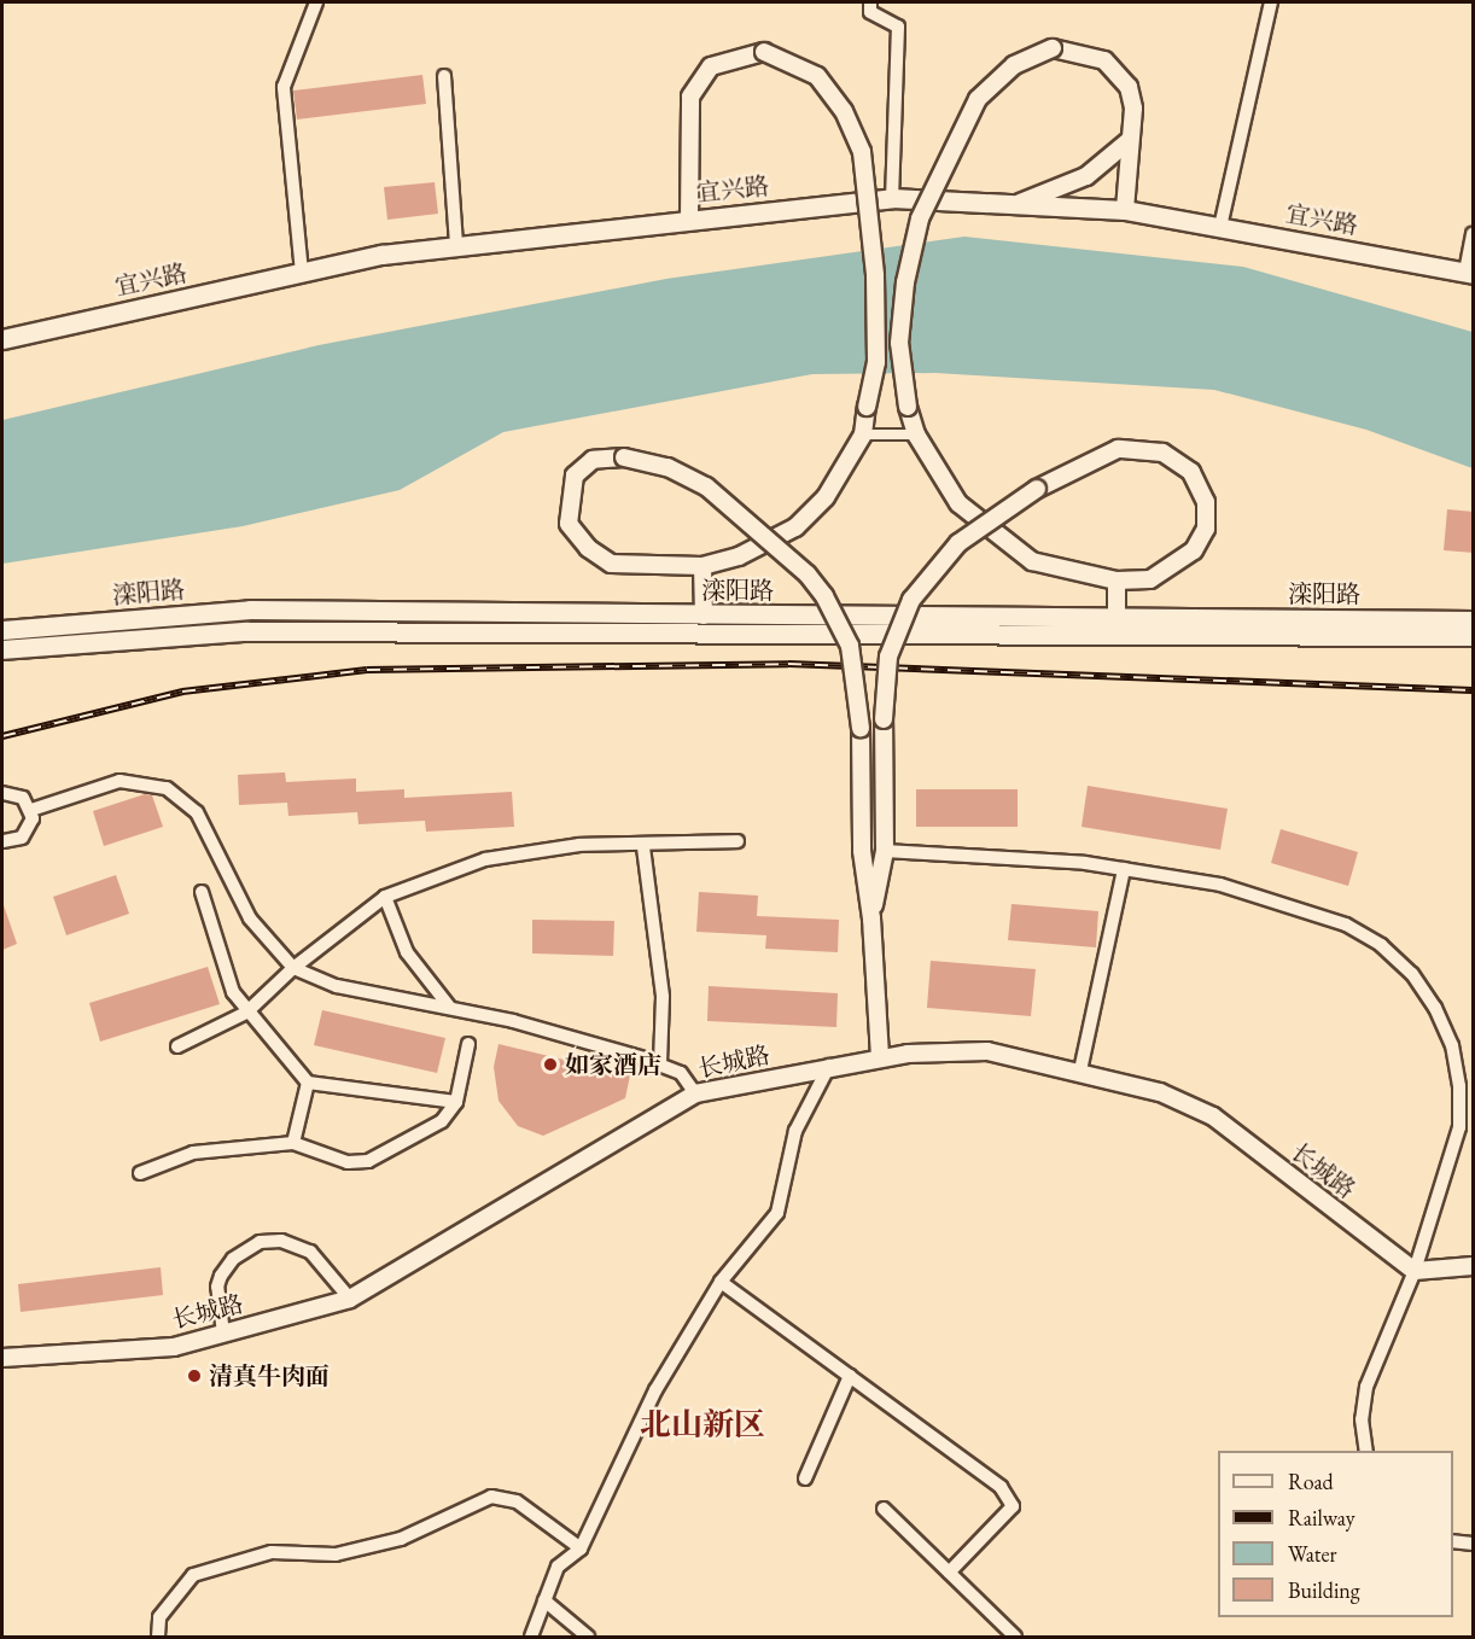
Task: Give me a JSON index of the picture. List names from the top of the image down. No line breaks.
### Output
{"streets":{"main road":["宜兴路","滦阳路"],"street":["长城路"]},"districts":["北山新区"],"places":["如家酒店","清真牛肉面"],"legend":["Road","Railway","Water","Building"]}
